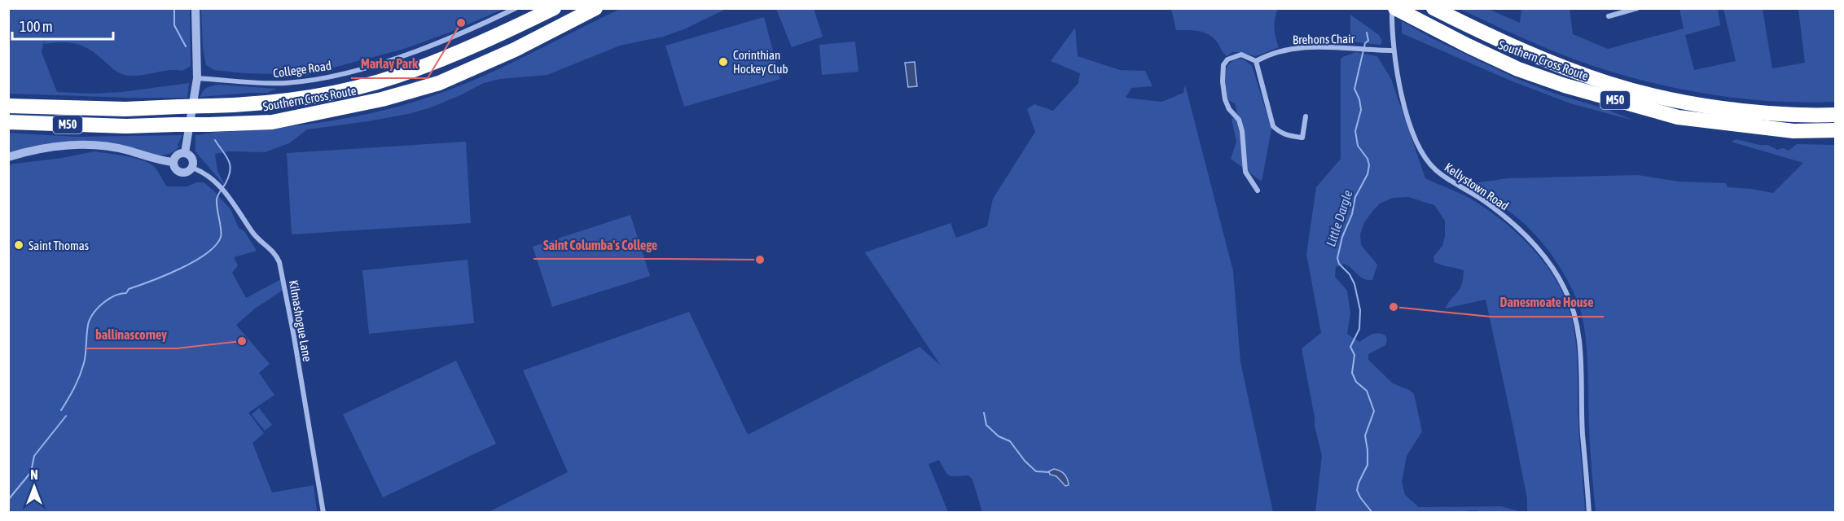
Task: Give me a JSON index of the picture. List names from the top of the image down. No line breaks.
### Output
{"streets":{"highway":["Southern Cross Route","M50"],"street":["Brehons Chair","College Road","Kellystown Road","Kilmashogue Lane"]},"crossings":[["Brehons Chair","Kellystown Road"],["Southern Cross Route","Kellystown Road"]],"water":["Little Dargle"],"places":["Marlay Park","Corinthian Hockey Club","Saint Thomas","Saint Columba's College","Danesmoate House","ballinascorney"],"scale_bar":"100 m","north":"top"}
